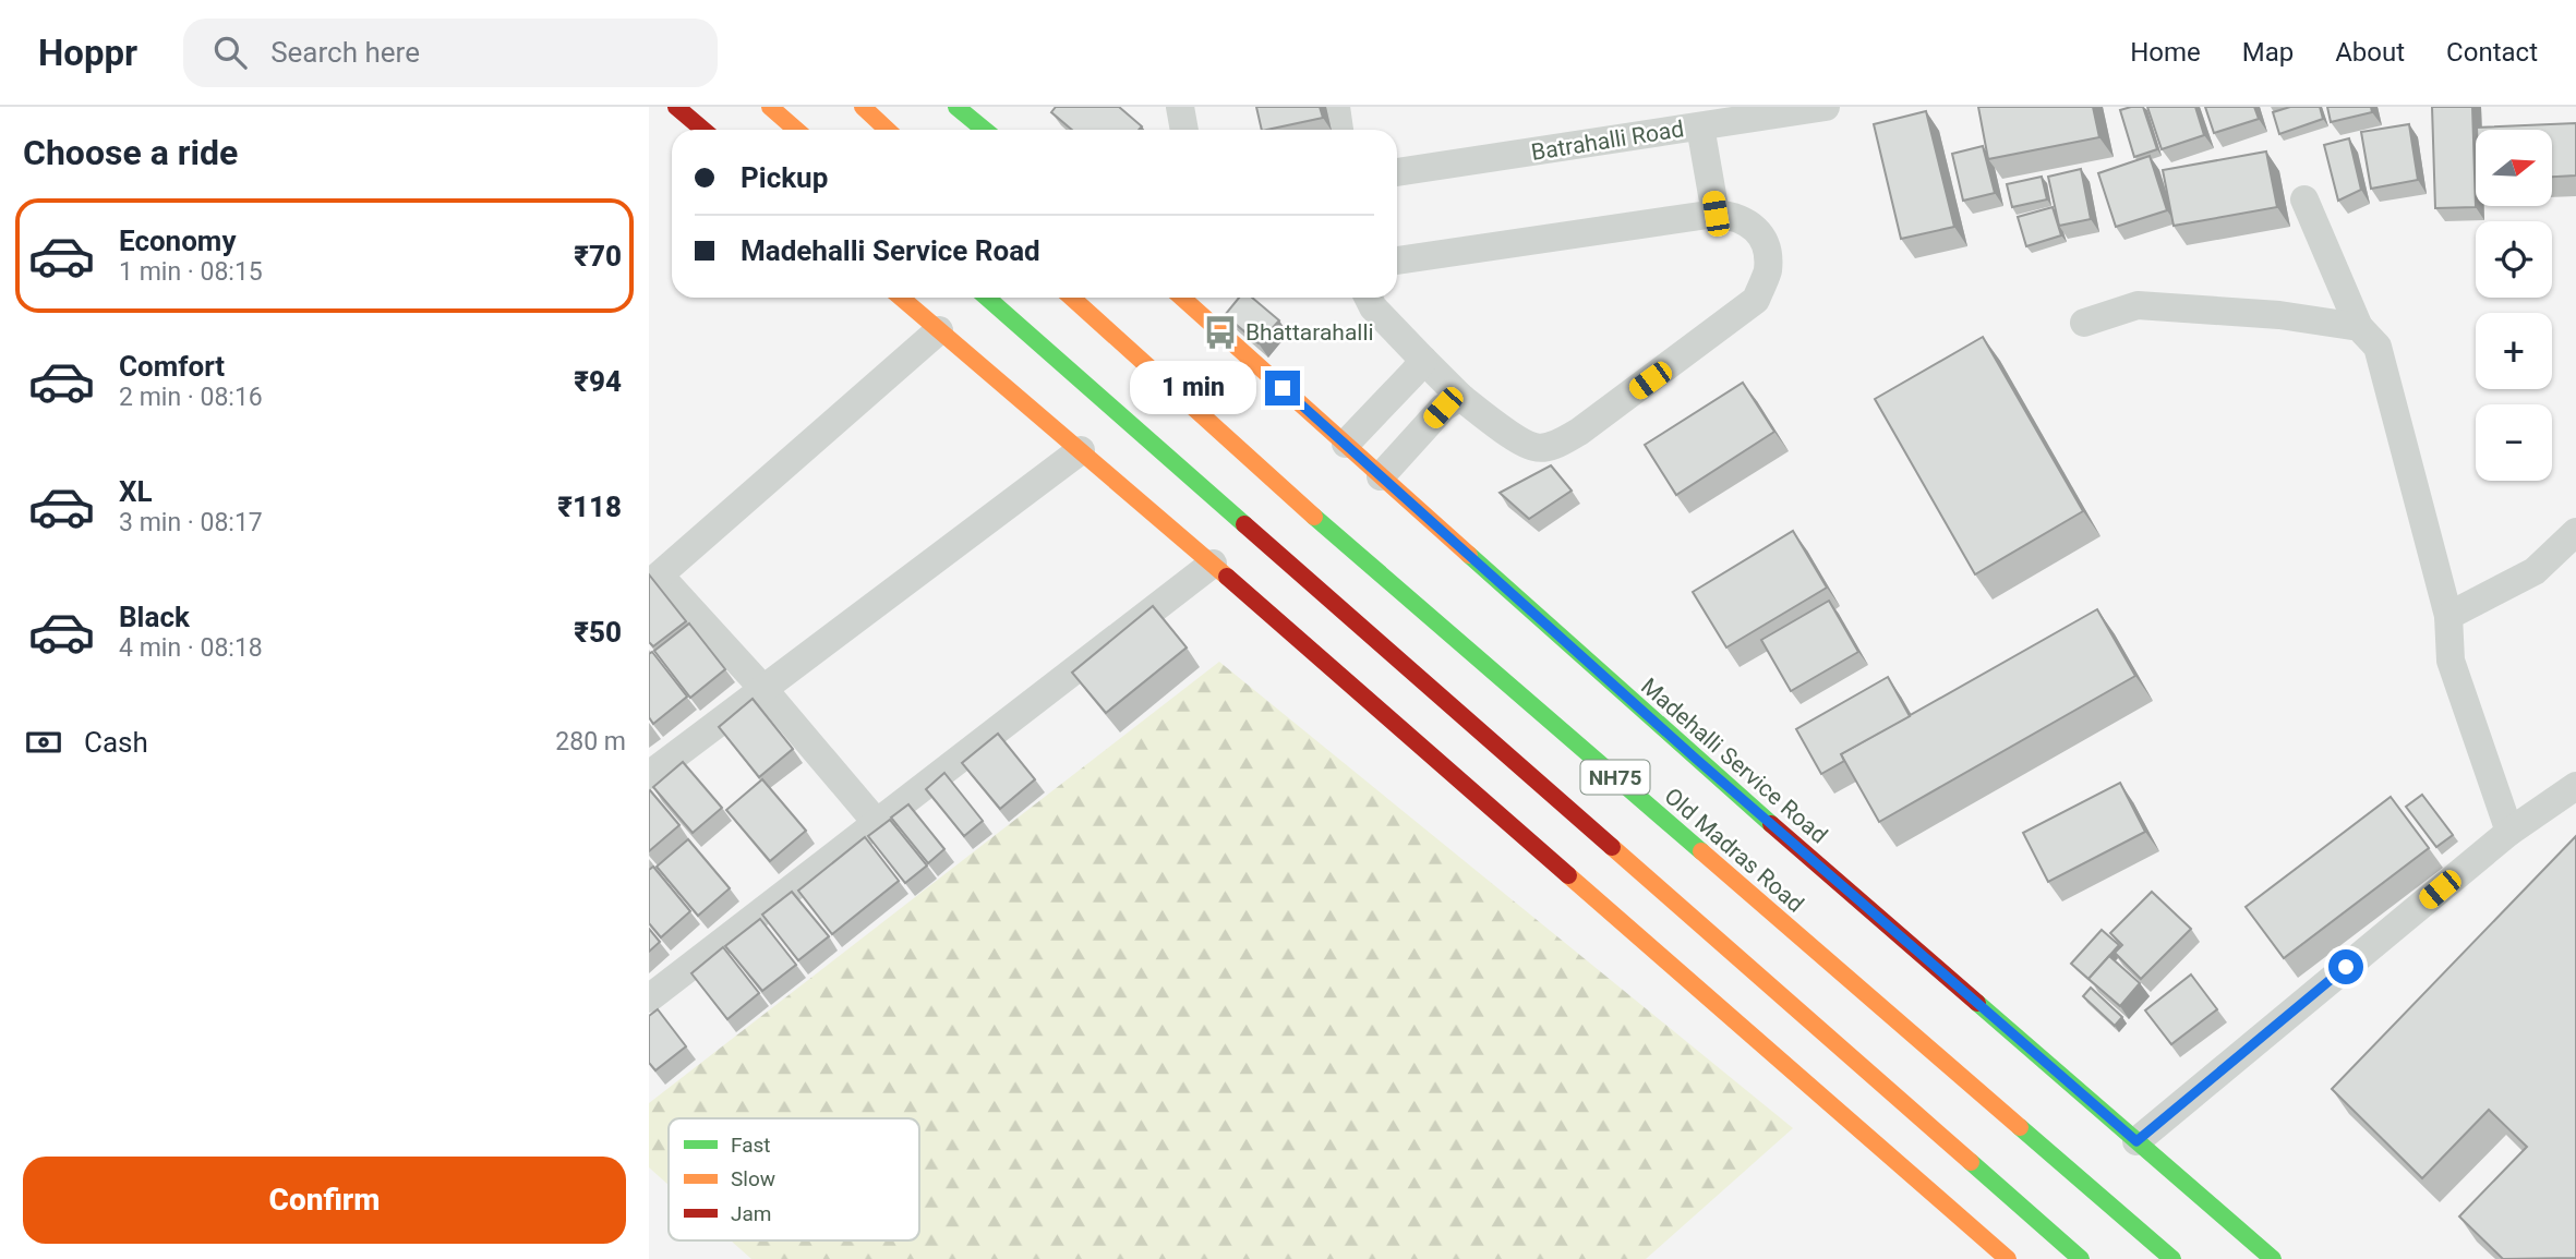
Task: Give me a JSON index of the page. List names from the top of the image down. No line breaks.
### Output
{"streets":{"main road":["Madehalli Service Road","NH75","Old Madras Road"],"street":["Batrahalli Road"]},"places":{"bus stop":["Bhattarahalli"]},"legend":["Fast","Slow","Jam"],"north":"right","page":{"header":"Hoppr","search":"Search here","nav":["Home","Map","About","Contact"],"heading":"Choose a ride","map_buttons":["+","−"],"banner":["Pickup","Madehalli Service Road"],"list":[{"name":"Economy","note":"1 min · 08:15","value":"₹70"},{"name":"Comfort","note":"2 min · 08:16","value":"₹94"},{"name":"XL","note":"3 min · 08:17","value":"₹118"},{"name":"Black","note":"4 min · 08:18","value":"₹50"}],"bubble":"1 min","pay":["Cash","280 m"],"buttons":"Confirm"}}
